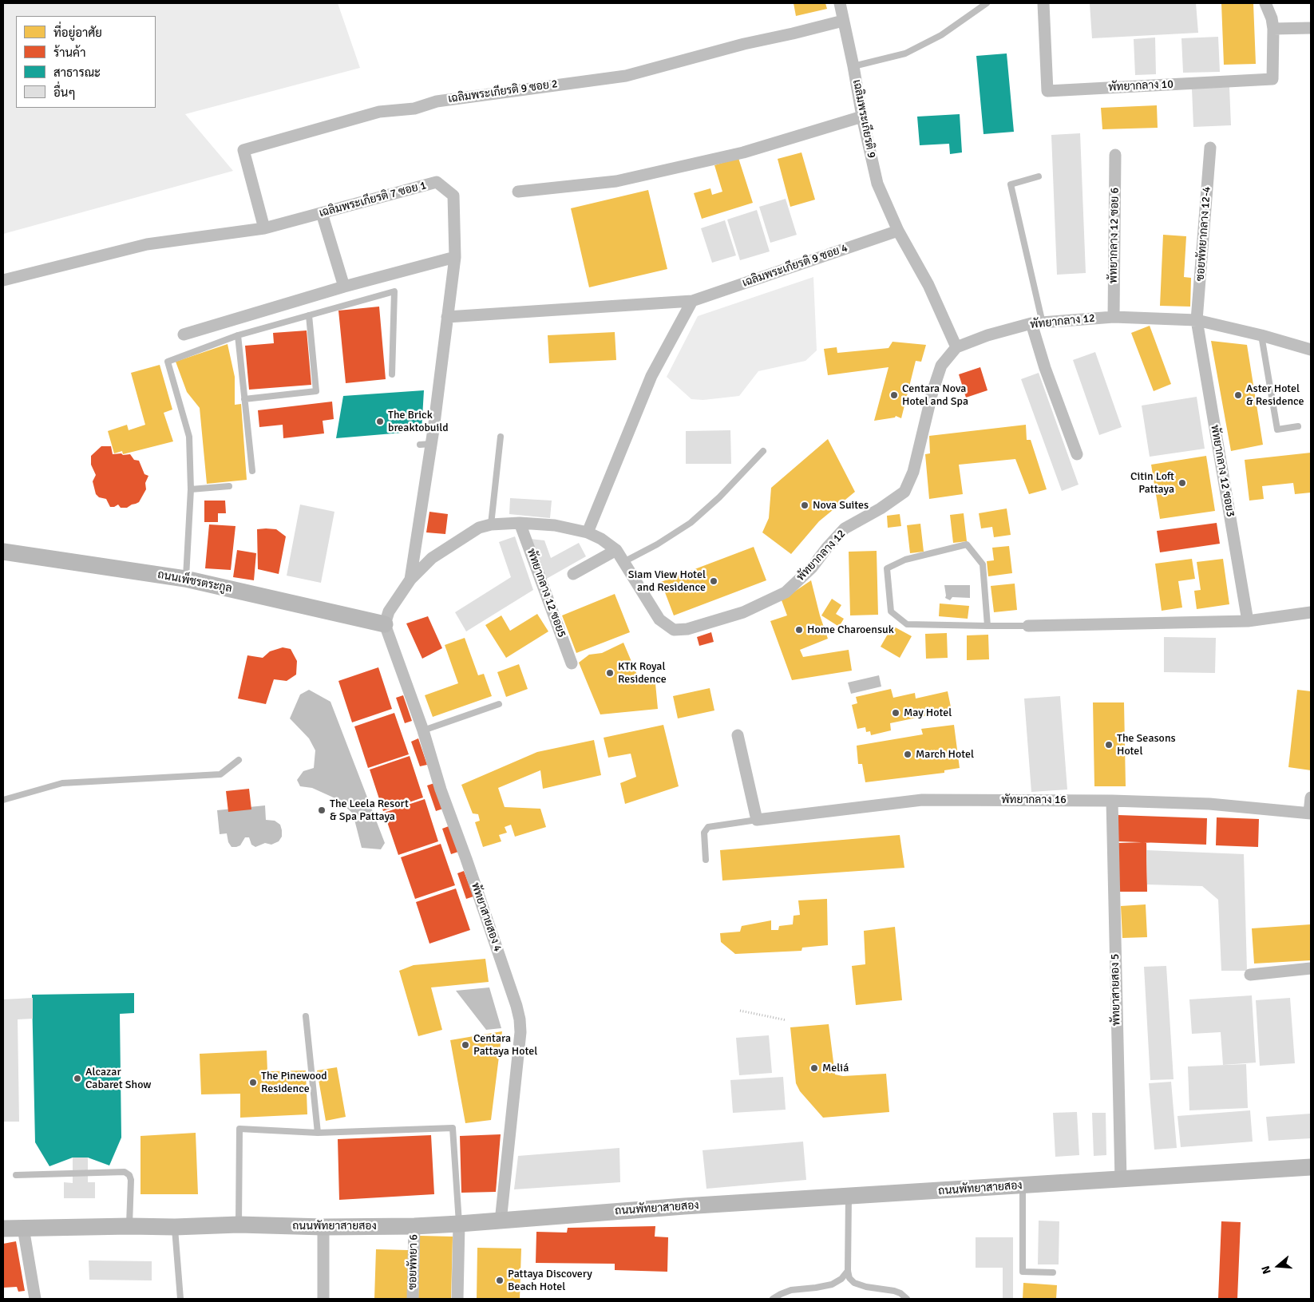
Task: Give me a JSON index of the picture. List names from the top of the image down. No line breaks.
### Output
{"streets":{"main road":["ถนนเพ็ชรตระกูล","ถนนพัทยาสายสอง"],"street":["พัทยากลาง 10","เฉลิมพระเกียรติ 9 ซอย 2","เฉลิมพระเกียรติ 9","เฉลิมพระเกียรติ 7 ซอย 1","ซอยพัทยากลาง 12-4","พัทยากลาง 12 ซอย 6","เฉลิมพระเกียรติ 9 ซอย 4","พัทยากลาง 12","พัทยากลาง 12 ซอย3","พัทยากลาง 12 ซอย5","พัทยากลาง 16","พัทยาสายสอง 4","พัทยาสายสอง 5","ซอยพัทยา 6"]},"crossings":[["เฉลิมพระเกียรติ 9 ซอย 2","เฉลิมพระเกียรติ 9"],["เฉลิมพระเกียรติ 9 ซอย 2","เฉลิมพระเกียรติ 7 ซอย 1"],["เฉลิมพระเกียรติ 9","เฉลิมพระเกียรติ 9 ซอย 4"],["เฉลิมพระเกียรติ 9","พัทยากลาง 12"],["เฉลิมพระเกียรติ 7 ซอย 1","เฉลิมพระเกียรติ 9 ซอย 4"],["เฉลิมพระเกียรติ 7 ซอย 1","พัทยากลาง 12"],["ซอยพัทยากลาง 12-4","พัทยากลาง 12"],["ซอยพัทยากลาง 12-4","พัทยากลาง 12 ซอย3"],["พัทยากลาง 12 ซอย 6","พัทยากลาง 12"],["พัทยากลาง 12","พัทยากลาง 12 ซอย3"],["พัทยากลาง 12","ถนนเพ็ชรตระกูล"],["พัทยากลาง 12","พัทยากลาง 12 ซอย5"],["พัทยากลาง 12","พัทยาสายสอง 4"],["ถนนเพ็ชรตระกูล","พัทยาสายสอง 4"],["พัทยากลาง 16","พัทยาสายสอง 5"],["พัทยาสายสอง 4","ถนนพัทยาสายสอง"],["พัทยาสายสอง 5","ถนนพัทยาสายสอง"],["ถนนพัทยาสายสอง","ซอยพัทยา 6"]],"places":["Centara Nova Hotel and Spa","Aster Hotel & Residence","The Brick breaktobuild","Citin Loft Pattaya","Nova Suites","Siam View Hotel and Residence","Home Charoensuk","KTK Royal Residence","May Hotel","The Seasons Hotel","March Hotel","The Leela Resort & Spa Pattaya","Centara Pattaya Hotel","Meliá","Alcazar Cabaret Show","The Pinewood Residence","Pattaya Discovery Beach Hotel"],"legend":["ที่อยู่อาศัย","ร้านค้า","สาธารณะ","อื่นๆ"],"north":"left"}
